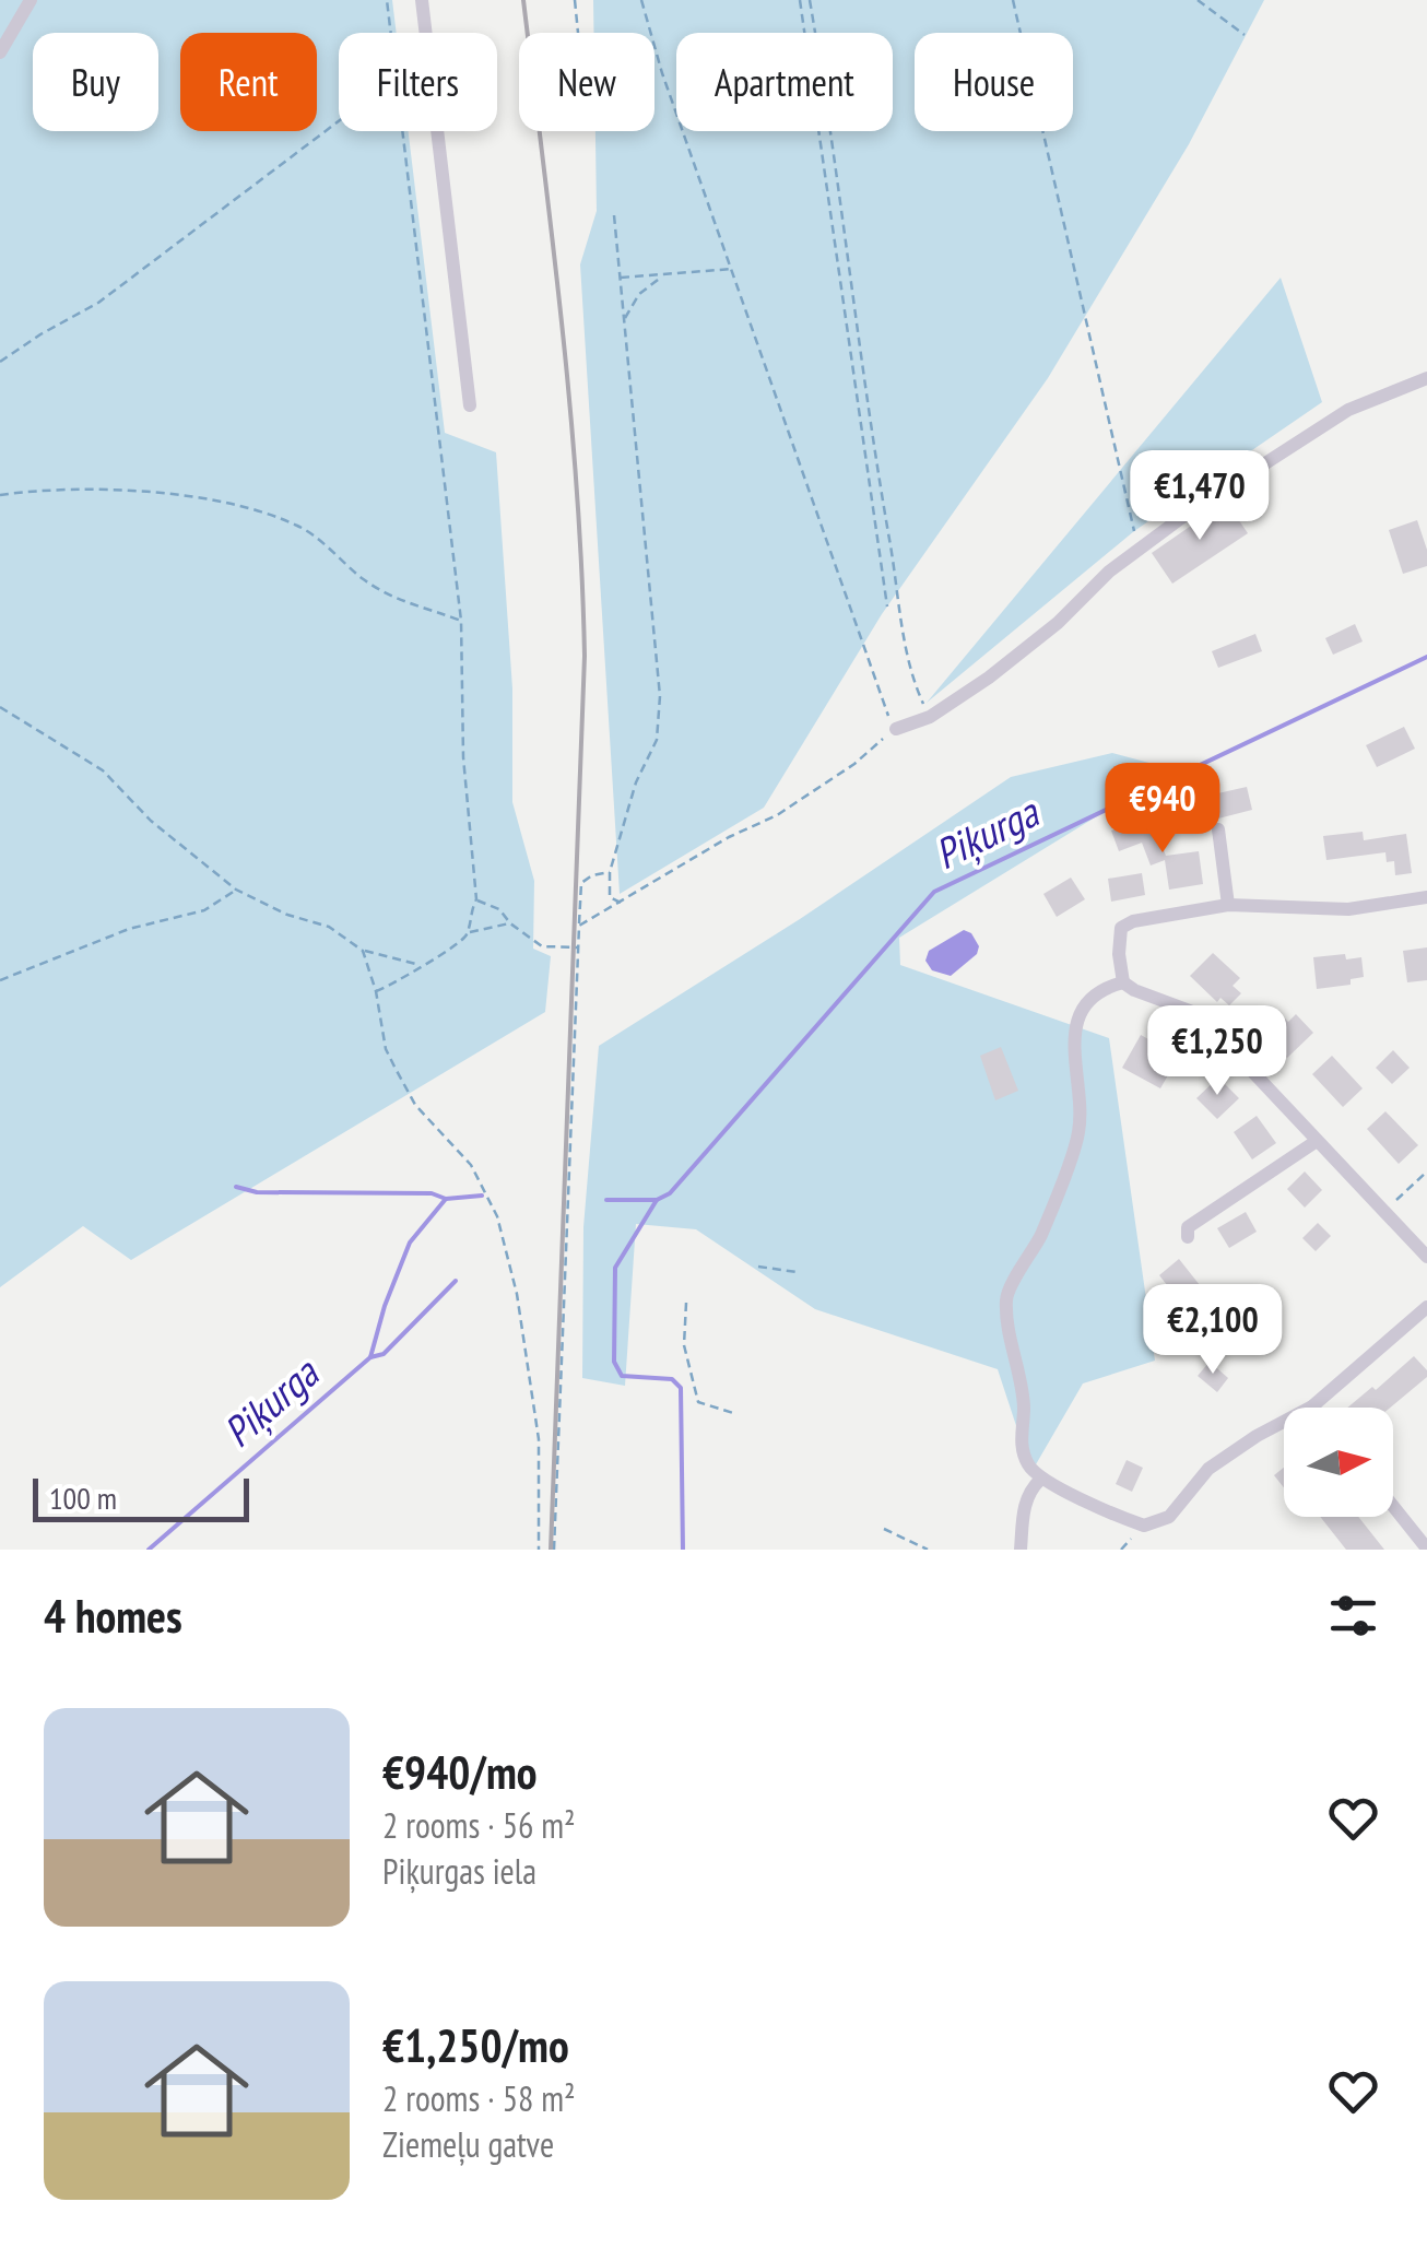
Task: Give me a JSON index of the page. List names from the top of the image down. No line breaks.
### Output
{"water":["Piķurga"],"scale_bar":"100 m","north":"right","page":{"chip":["Buy","Rent","Filters","New","Apartment","House"],"price":["€1,470","€940","€1,250","€2,100"],"scale":"100 m","heading":"4 homes","list":[{"name":"€940/mo","note":"2 rooms · 56 m² · Piķurgas iela"},{"name":"€1,250/mo","note":"2 rooms · 58 m² · Ziemeļu gatve"}]}}
